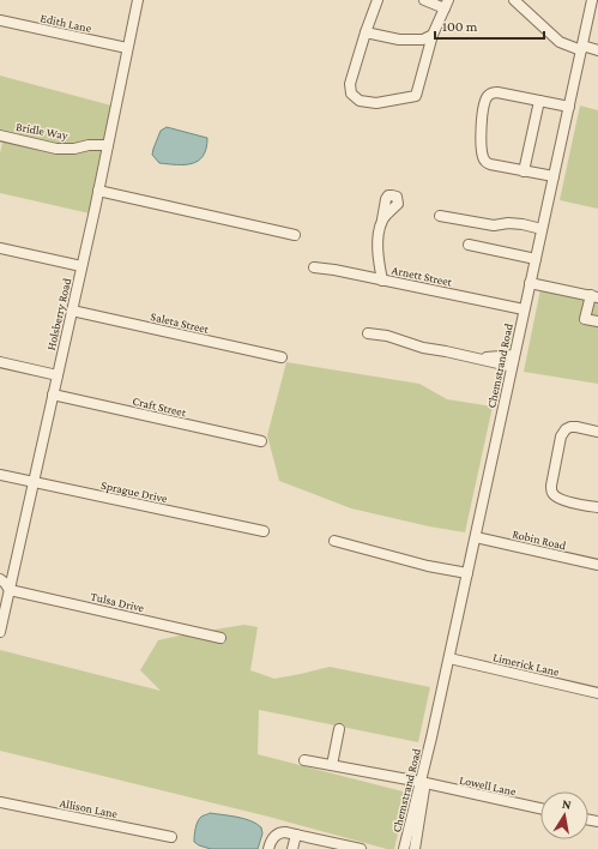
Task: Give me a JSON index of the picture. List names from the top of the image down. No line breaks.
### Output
{"streets":{"street":["Edith Lane","Bridle Way","Arnett Street","Holsberry Road","Saleta Street","Chemstrand Road","Craft Street","Sprague Drive","Robin Road","Tulsa Drive","Limerick Lane","Lowell Lane","Allison Lane"]},"crossings":[["Edith Lane","Holsberry Road"],["Bridle Way","Holsberry Road"],["Arnett Street","Chemstrand Road"],["Holsberry Road","Saleta Street"],["Holsberry Road","Craft Street"],["Holsberry Road","Sprague Drive"],["Holsberry Road","Tulsa Drive"],["Chemstrand Road","Robin Road"],["Chemstrand Road","Limerick Lane"],["Chemstrand Road","Lowell Lane"]],"scale_bar":"100 m","north":"top"}
